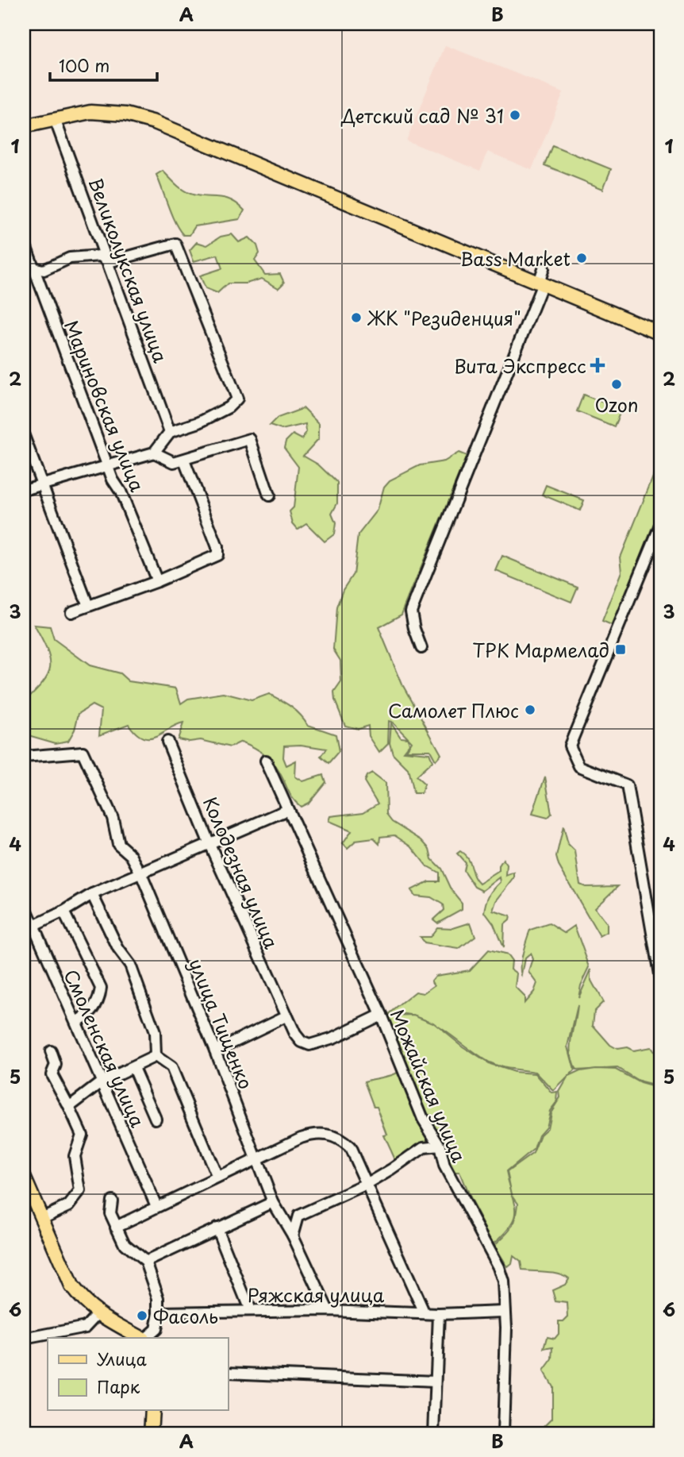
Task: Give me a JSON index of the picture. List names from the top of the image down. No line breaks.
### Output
{"streets":{"street":["Великолукская улица","Мариновская улица","Колодезная улица","улица Тищенко","Смоленская улица","Можайская улица","Ряжская улица"]},"crossings":[["Колодезная улица","Можайская улица"],["улица Тищенко","Ряжская улица"],["Можайская улица","Ряжская улица"]],"places":{"other":["Детский сад № 31","Bass Market","ЖК \"Резиденция\"","Ozon","Самолет Плюс","Фасоль"],"health":["Вита Экспресс"],"transit":["ТРК Мармелад"]},"legend":["Улица","Парк"],"scale_bar":"100 m","grid":{"columns":["A","B"],"rows":["1","2","3","4","5","6"]}}
